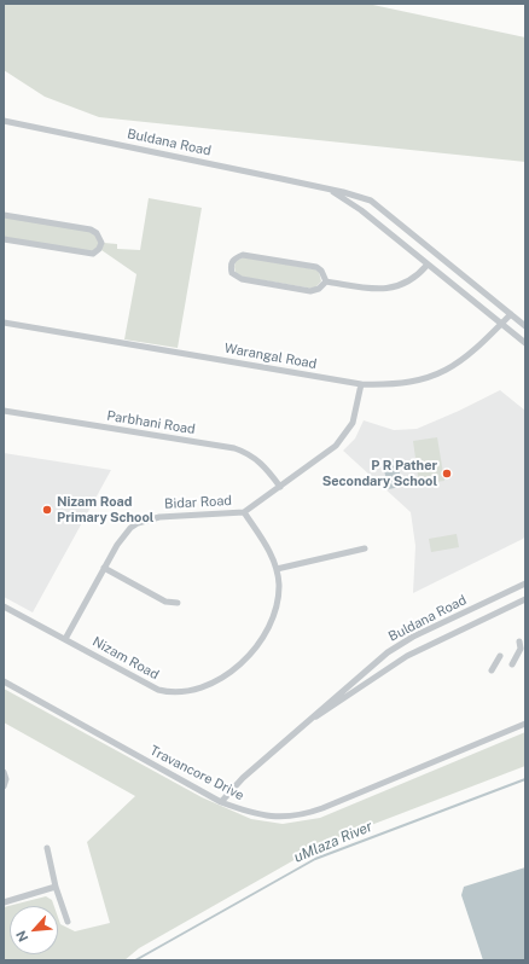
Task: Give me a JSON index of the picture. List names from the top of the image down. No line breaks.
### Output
{"streets":{"street":["Buldana Road","Warangal Road","Parbhani Road","Bidar Road","Nizam Road","Travancore Drive"]},"crossings":[["Buldana Road","Warangal Road"],["Buldana Road","Travancore Drive"],["Warangal Road","Bidar Road"],["Parbhani Road","Bidar Road"],["Bidar Road","Nizam Road"]],"water":["uMlaza River"],"places":["P R Pather Secondary School","Nizam Road Primary School"],"north":"bottom left"}
